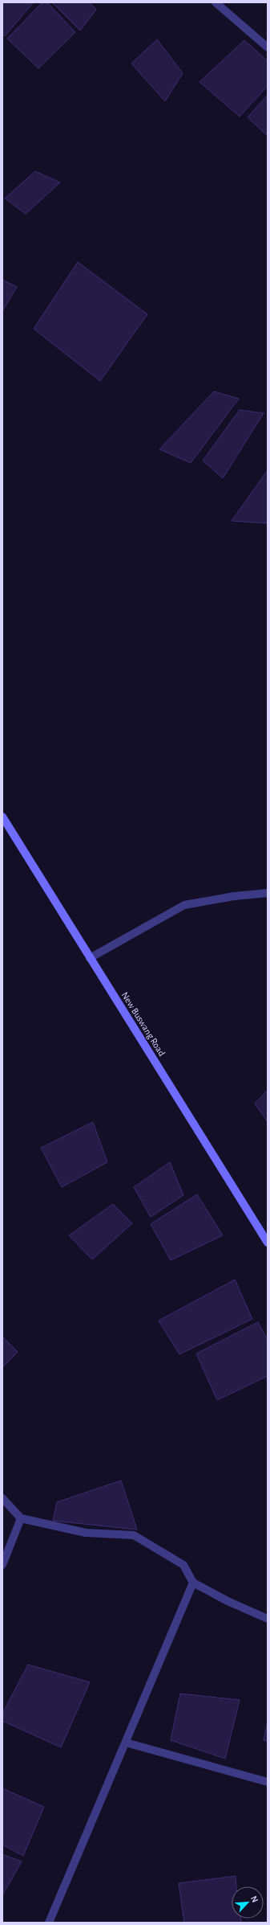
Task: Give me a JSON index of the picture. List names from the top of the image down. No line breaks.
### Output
{"streets":{"street":["New Buswang Road"]},"north":"top right"}
